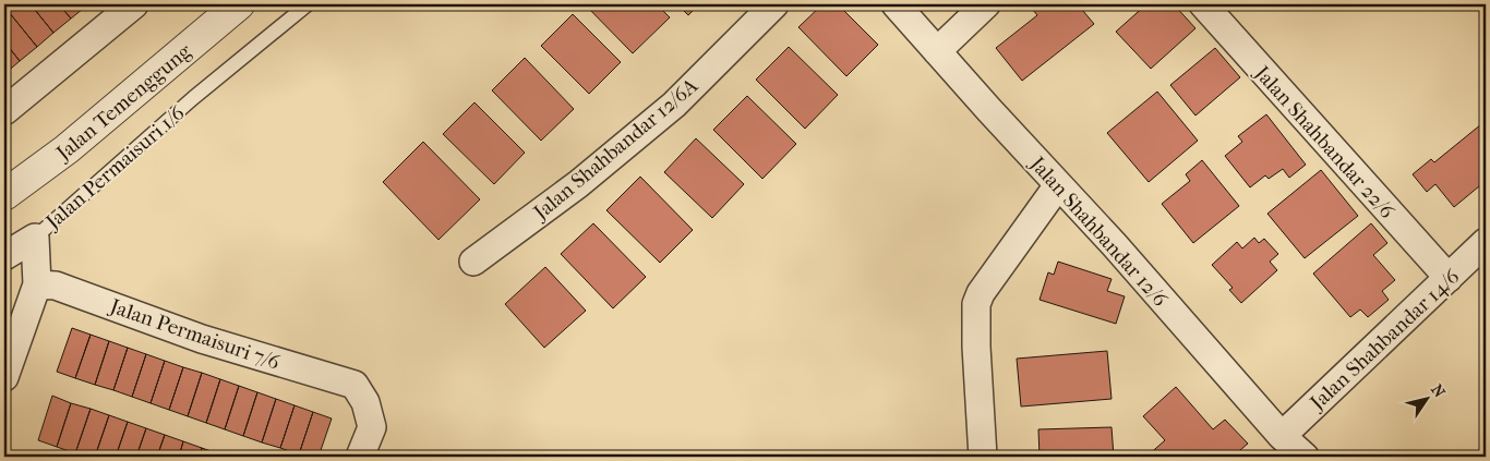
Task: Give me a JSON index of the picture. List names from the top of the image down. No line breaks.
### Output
{"streets":{"street":["Jalan Temenggung","Jalan Shahbandar 22/6","Jalan Shahbandar 12/6A","Jalan Permaisuri 1/6","Jalan Shahbandar 12/6","Jalan Permaisuri 7/6","Jalan Shahbandar 14/6"]},"crossings":[["Jalan Shahbandar 22/6","Jalan Shahbandar 14/6"],["Jalan Permaisuri 1/6","Jalan Permaisuri 7/6"],["Jalan Shahbandar 12/6","Jalan Shahbandar 14/6"]],"north":"top right"}
